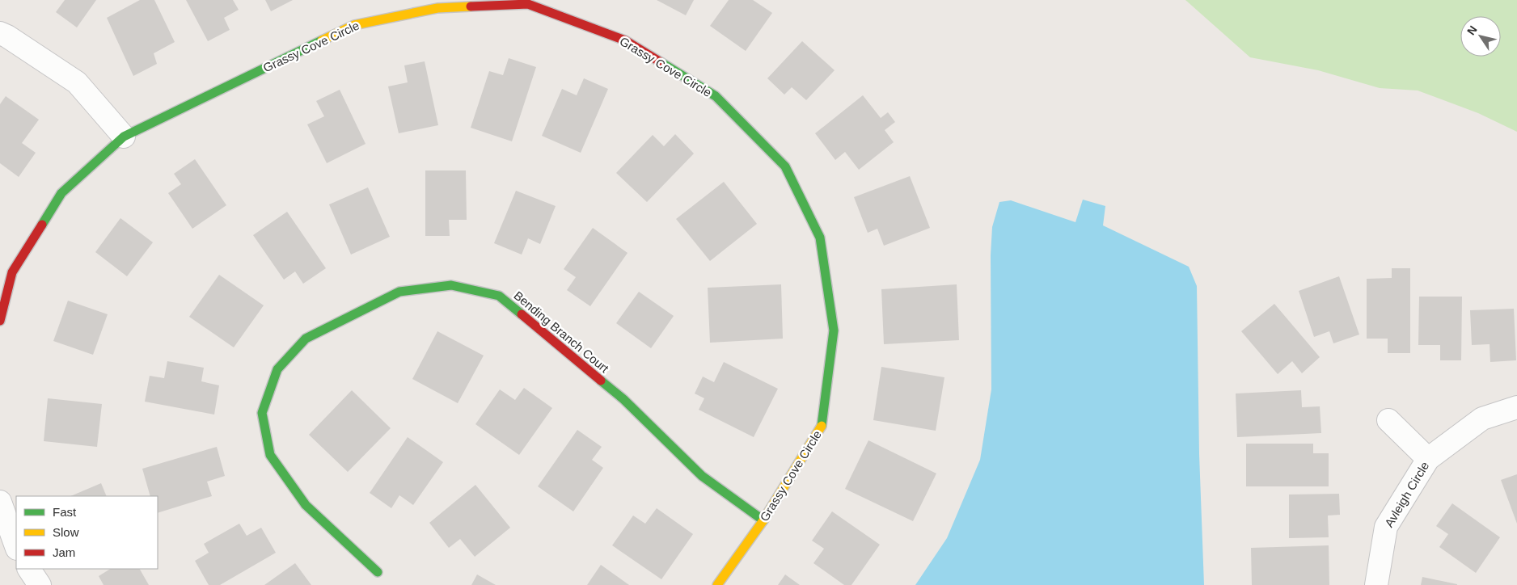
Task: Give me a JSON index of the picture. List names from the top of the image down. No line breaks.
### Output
{"streets":{"street":["Grassy Cove Circle","Bending Branch Court","Avleigh Circle"]},"crossings":[["Grassy Cove Circle","Bending Branch Court"]],"legend":["Fast","Slow","Jam"],"north":"top left"}
